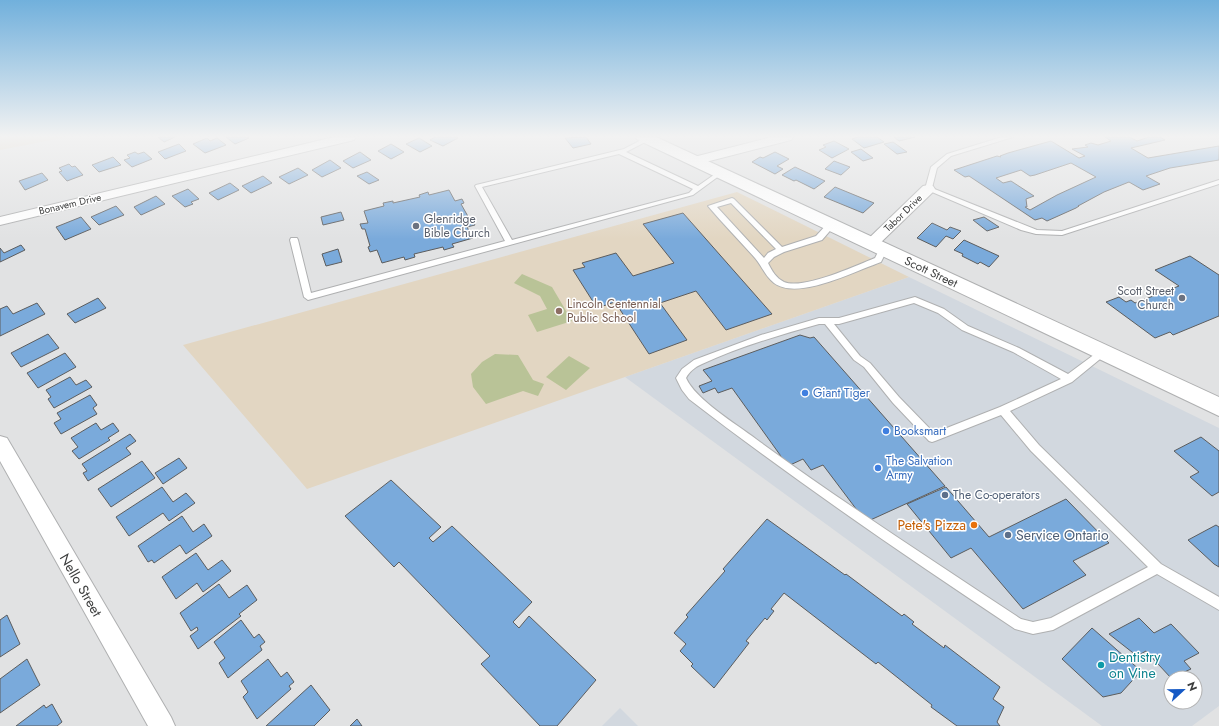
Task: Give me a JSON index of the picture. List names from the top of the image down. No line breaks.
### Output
{"streets":{"main road":["Scott Street"],"street":["Bonavem Drive","Tabor Drive","Nello Street"]},"crossings":[["Tabor Drive","Scott Street"]],"places":["Glenridge Bible Church","Scott Street Church","Lincoln Centennial Public School","Giant Tiger","Booksmart","The Salvation Army","The Co-operators","Pete's Pizza","Service Ontario","Dentistry on Vine"],"north":"right"}
